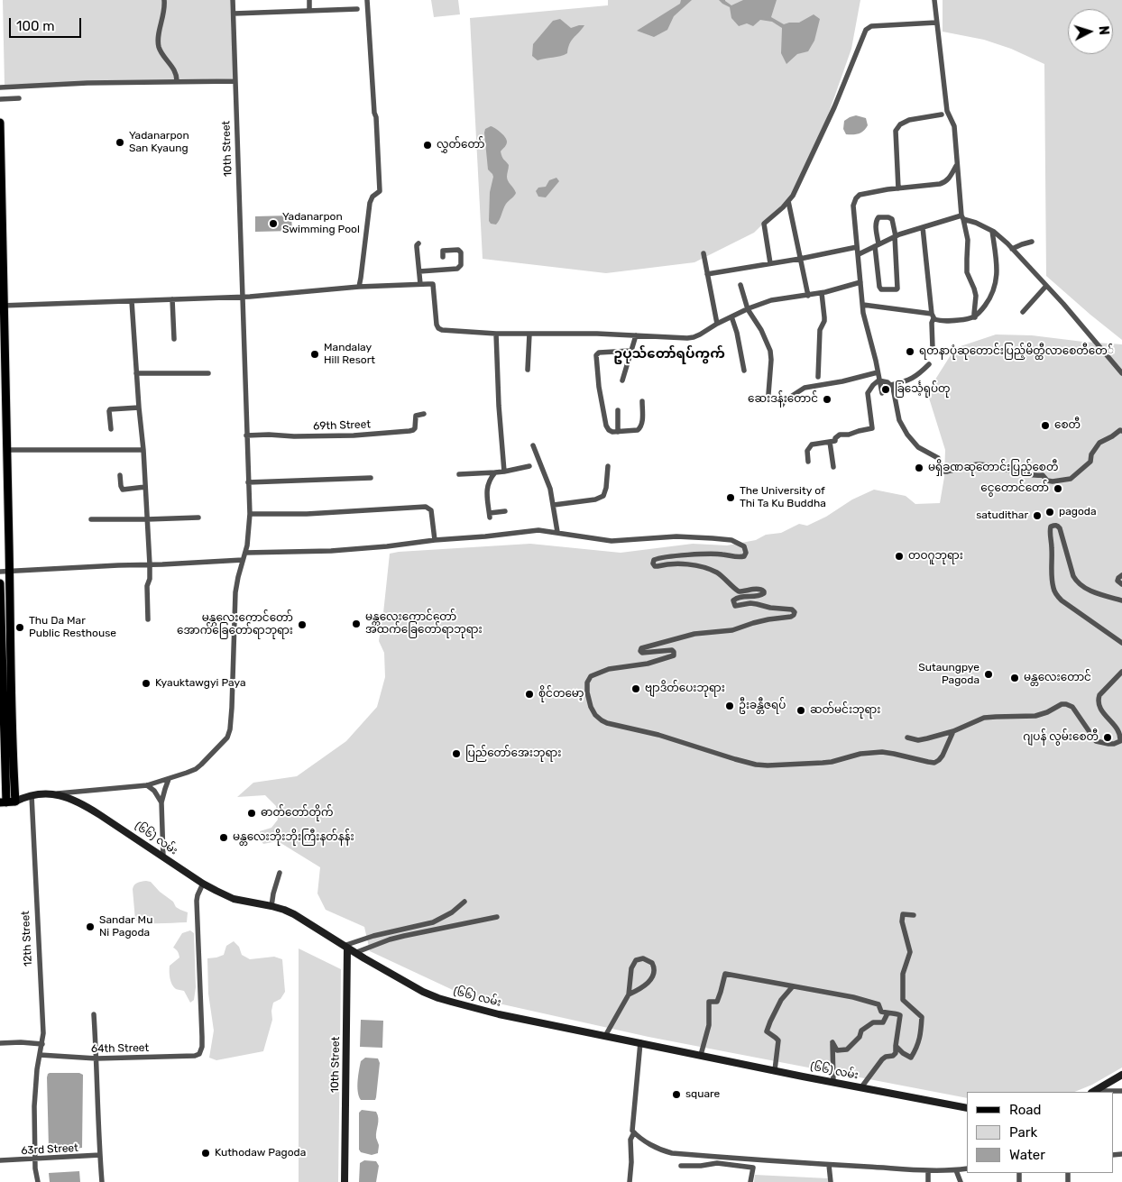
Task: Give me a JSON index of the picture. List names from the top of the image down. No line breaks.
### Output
{"streets":{"main road":["(၆၆) လမ်း"],"street":["10th Street","69th Street","12th Street","64th Street","63rd Street"]},"crossings":[["10th Street","69th Street"],["10th Street","(၆၆) လမ်း"],["(၆၆) လမ်း","12th Street"],["(၆၆) လမ်း","64th Street"],["12th Street","64th Street"],["12th Street","63rd Street"]],"districts":["ဥပုသ်တော်ရပ်ကွက်"],"places":["Yadanarpon San Kyaung","လွှတ်တော်","Yadanarpon Swimming Pool","ရတနာပုံဆုတောင်းပြည့်မိတ္ထီလာစေတီတေ်","Mandalay Hill Resort","ခြင်္သေ့ရုပ်တု","ဆေးဒန်းတောင်","စေတီ","မရှိခဏဆုတောင်းပြည့်စေတီ","ငွေတောင်တော်","The University of Thi Ta Ku Buddha","pagoda","satudithar","တဝဂူဘုရား","မန္တ‌လေးတောင်တော် အထက်ခြေတော်ရာဘုရား‌","မန္တ‌လေးတောင်တော် အောက်ခြေတော်ရာဘုရား‌","Thu Da Mar Public Resthouse","Sutaungpye Pagoda","မန္တလေးတောင်","Kyauktawgyi Paya","ဗျာဒိတ်ပေးဘုရား","စိုင်တမော့","ဦးခန္တီဇရပ်","ဆတ်မင်းဘုရား","ဂျပန် လွမ်းစေတီ","ပြည်တော်အေးဘုရား","ဓာတ်တော်တိုက်","မန္တလေးဘိုးဘိုးကြီးနတ်နန်း","Sandar Mu Ni Pagoda","square","Kuthodaw Pagoda"],"legend":["Road","Park","Water"],"scale_bar":"100 m","north":"right"}
